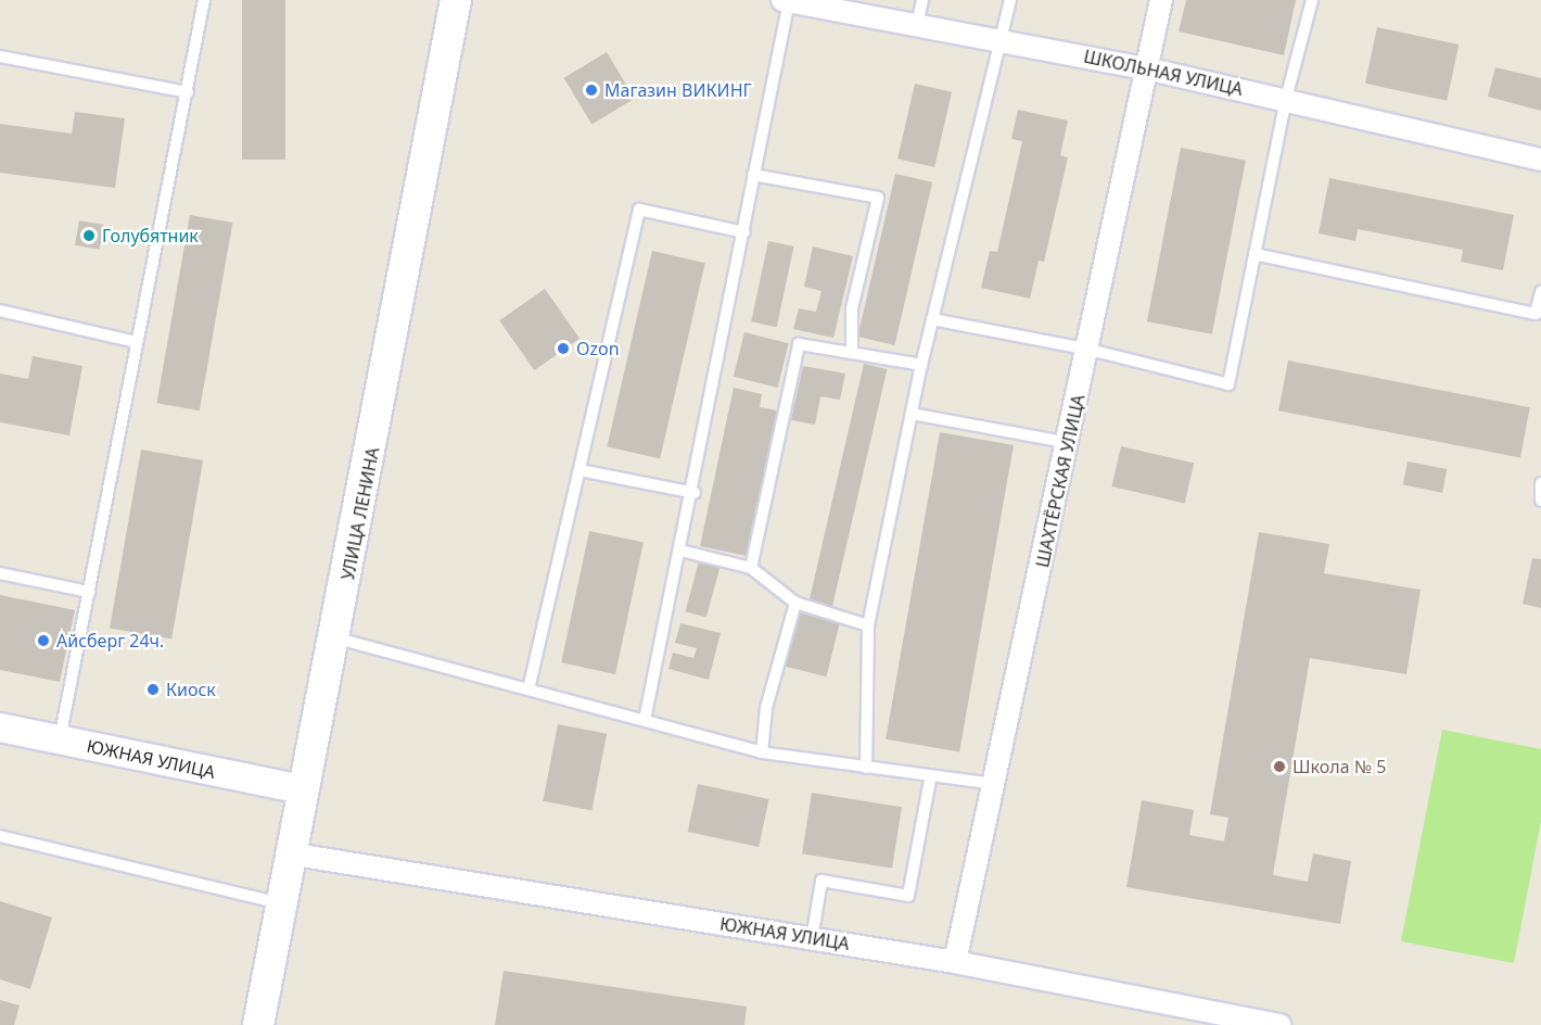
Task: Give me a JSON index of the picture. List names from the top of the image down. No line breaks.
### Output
{"streets":{"main road":["УЛИЦА ЛЕНИНА"],"street":["ШКОЛЬНАЯ УЛИЦА","ШАХТЁРСКАЯ УЛИЦА","ЮЖНАЯ УЛИЦА"]},"crossings":[["ШКОЛЬНАЯ УЛИЦА","ШАХТЁРСКАЯ УЛИЦА"],["ШАХТЁРСКАЯ УЛИЦА","ЮЖНАЯ УЛИЦА"],["УЛИЦА ЛЕНИНА","ЮЖНАЯ УЛИЦА"]],"places":["Магазин ВИКИНГ","Голубятник","Ozon","Айсберг 24ч.","Киоск","Школа № 5"]}
